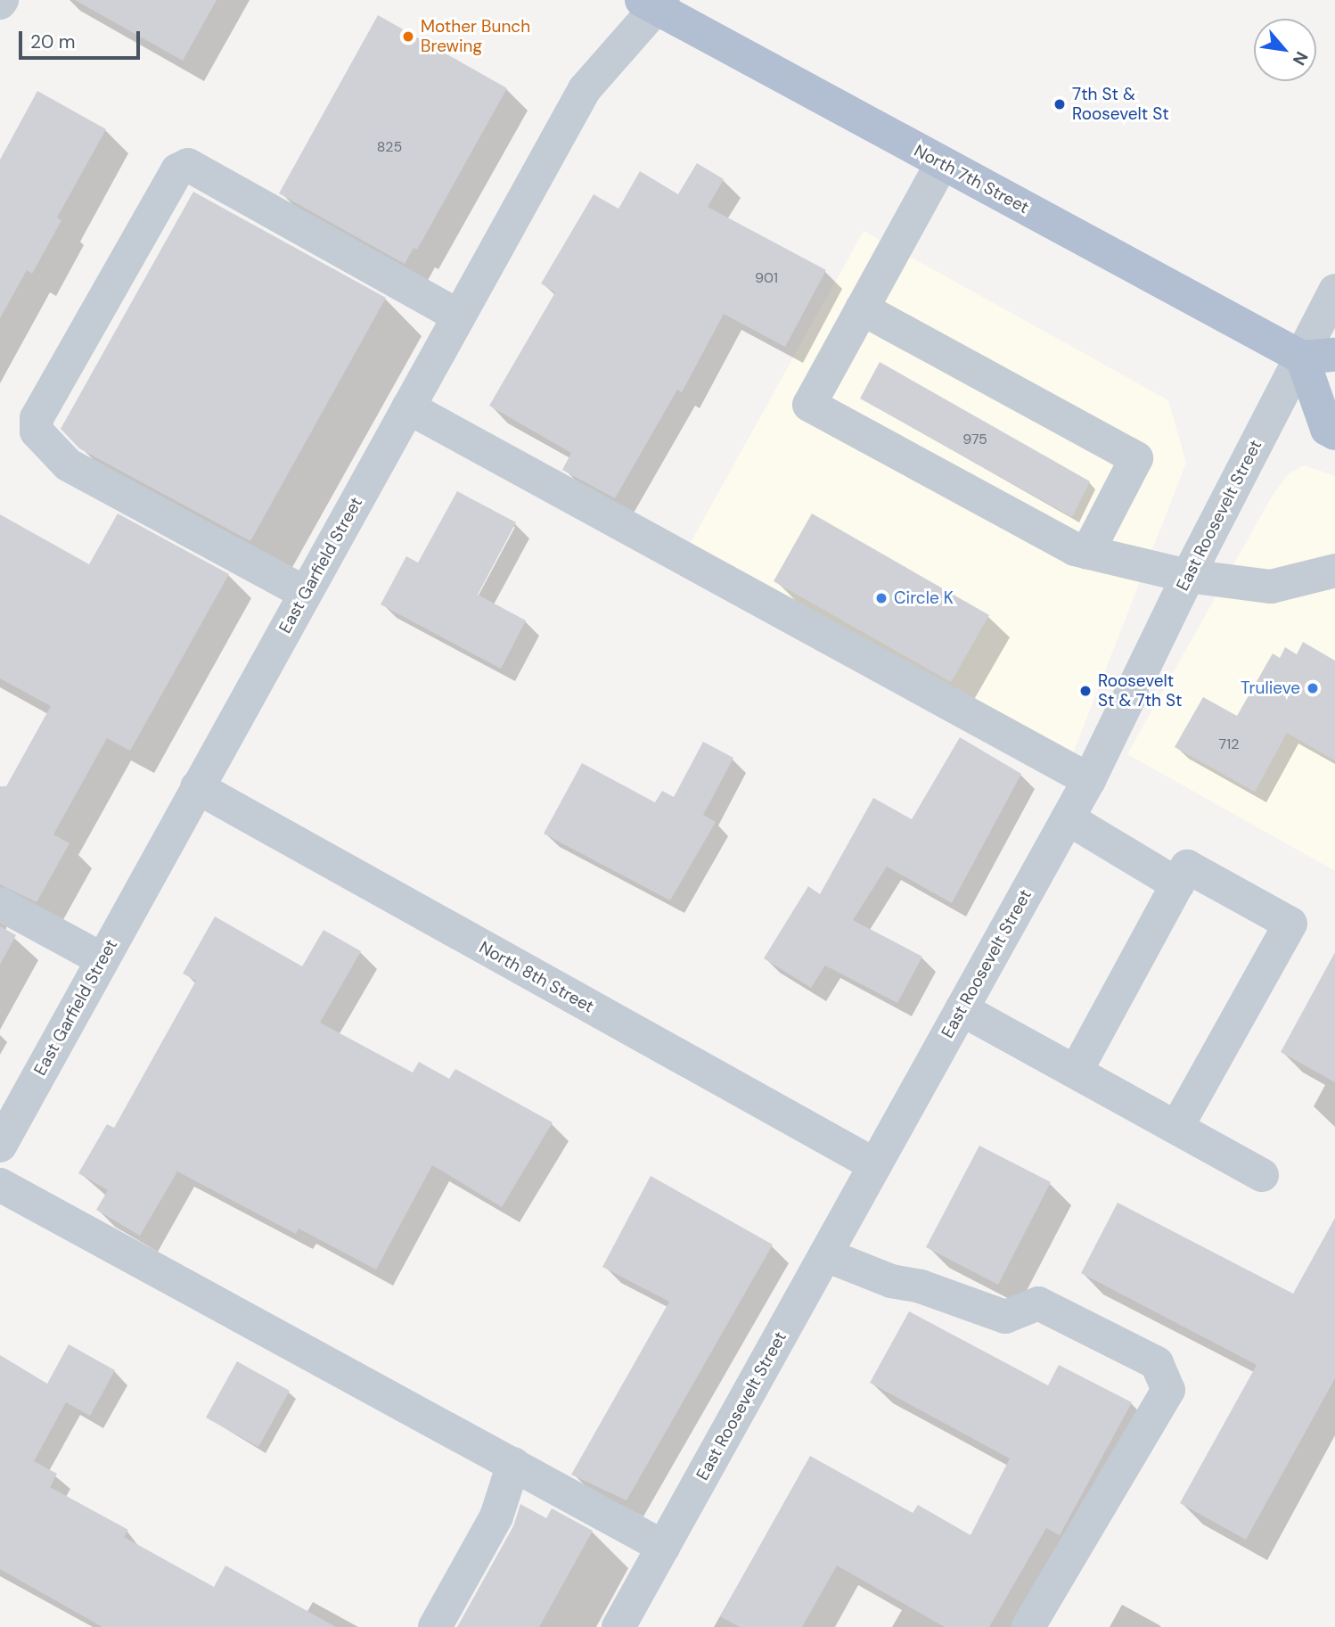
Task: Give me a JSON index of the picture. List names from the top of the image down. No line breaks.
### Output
{"streets":{"main road":["North 7th Street"],"street":["East Roosevelt Street","East Garfield Street","North 8th Street"]},"crossings":[["North 7th Street","East Roosevelt Street"],["North 7th Street","East Garfield Street"],["East Roosevelt Street","North 8th Street"],["East Garfield Street","North 8th Street"]],"places":["Mother Bunch Brewing","7th St & Roosevelt St","Circle K","Trulieve","Roosevelt St & 7th St"],"house_numbers":["825","901","975","712"],"scale_bar":"20 m","north":"bottom right"}
